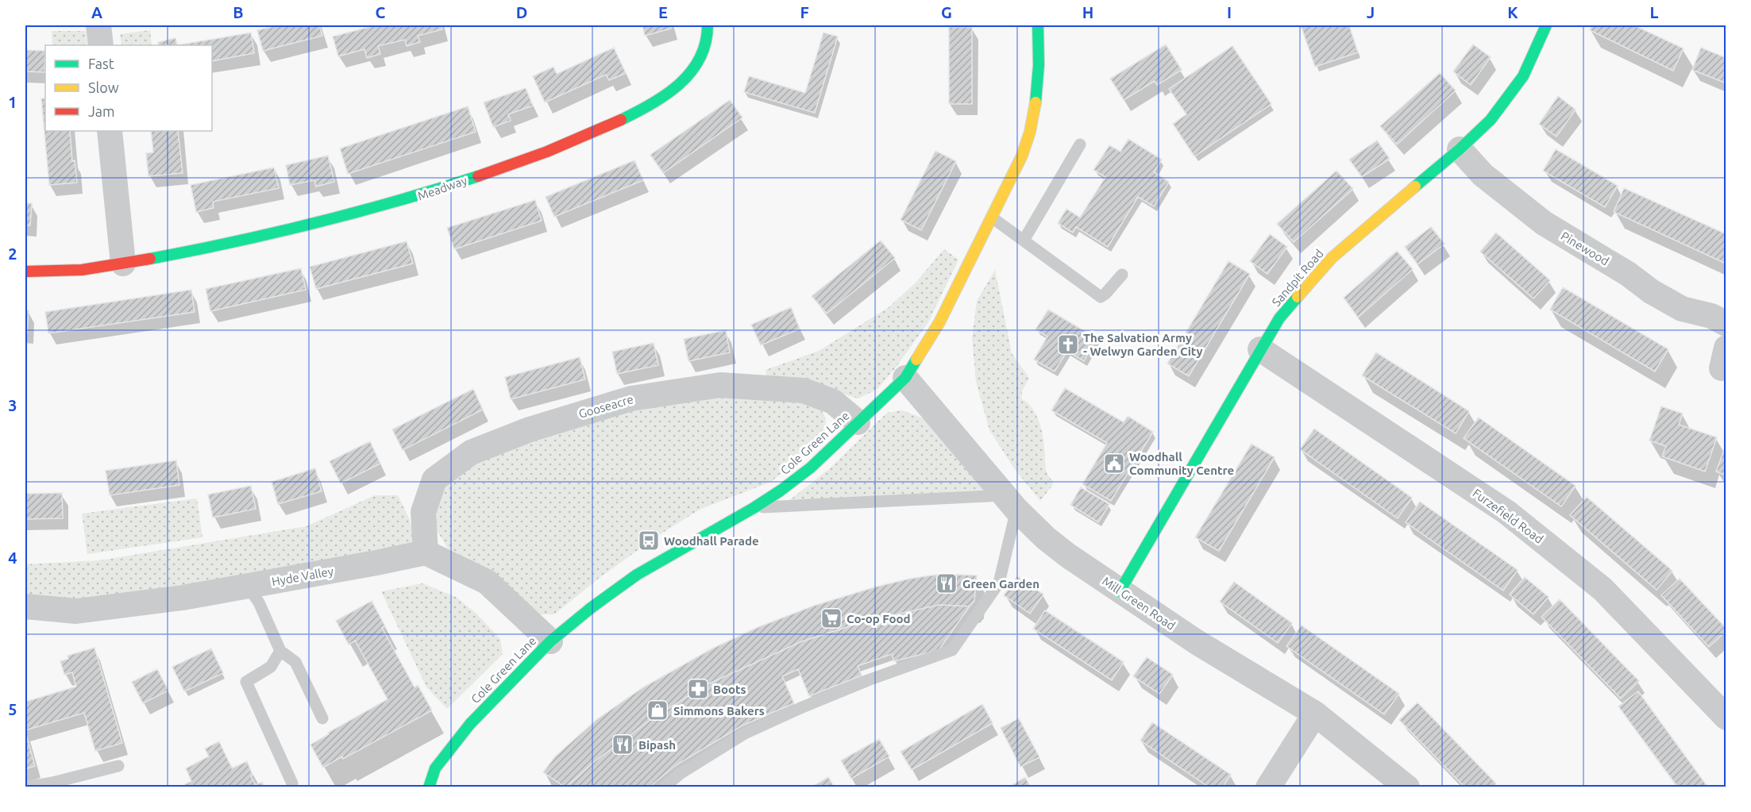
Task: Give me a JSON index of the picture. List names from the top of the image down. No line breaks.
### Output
{"streets":{"street":["Meadway","Pinewood","Sandpit Road","Gooseacre","Cole Green Lane","Furzefield Road","Hyde Valley","Mill Green Road"]},"crossings":[["Pinewood","Sandpit Road"],["Sandpit Road","Furzefield Road"],["Sandpit Road","Mill Green Road"],["Gooseacre","Cole Green Lane"],["Gooseacre","Hyde Valley"],["Cole Green Lane","Mill Green Road"]],"places":{"church":["The Salvation Army - Welwyn Garden City"],"public building":["Woodhall Community Centre"],"bus stop":["Woodhall Parade"],"restaurant":["Green Garden","Bipash"],"supermarket":["Co-op Food"],"pharmacy":["Boots"],"shop":["Simmons Bakers"]},"legend":["Fast","Slow","Jam"],"grid":{"columns":["A","B","C","D","E","F","G","H","I","J","K","L"],"rows":["1","2","3","4","5"]}}
